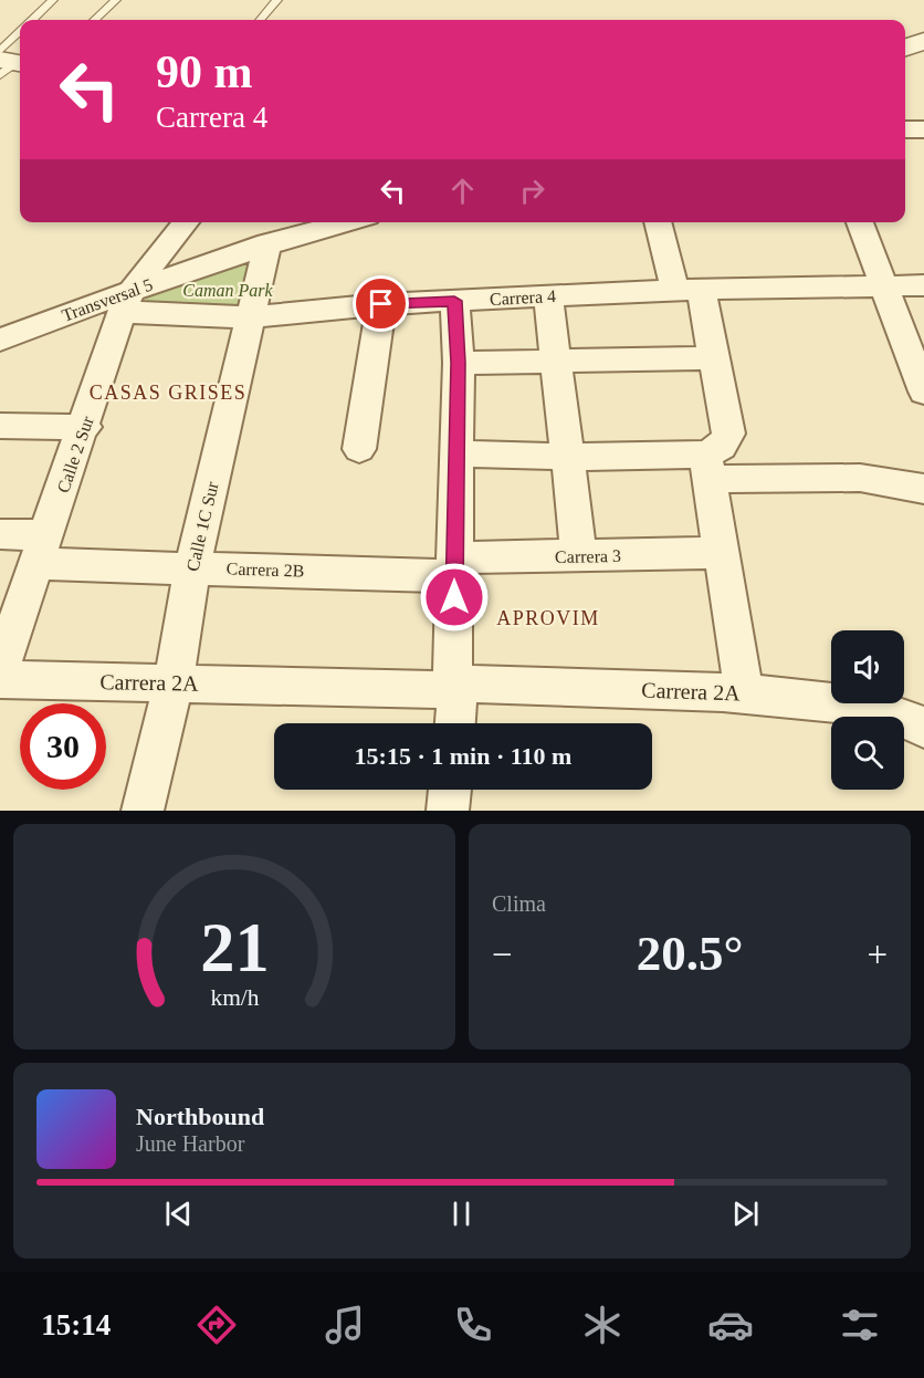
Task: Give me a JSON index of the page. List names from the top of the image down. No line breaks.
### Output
{"streets":{"street":["Carrera 4","Transversal 5","Calle 2 Sur","Calle 1C Sur","Carrera 3","Carrera 2B","Carrera 2A"]},"crossings":[["Carrera 4","Transversal 5"],["Carrera 4","Calle 2 Sur"],["Carrera 4","Calle 1C Sur"],["Transversal 5","Calle 2 Sur"],["Transversal 5","Calle 1C Sur"],["Calle 2 Sur","Carrera 2B"],["Calle 1C Sur","Carrera 2B"],["Calle 1C Sur","Carrera 2A"],["Carrera 3","Carrera 2B"]],"districts":["CASAS GRISES","APROVIM"],"parks":["Caman Park"],"page":{"turn":["90 m","Carrera 4"],"limit":"30","trip":"15:15 · 1 min · 110 m","tile":"Clima","heat":["−","20.5°","+"],"song":["Northbound","June Harbor"],"tabs":"15:14","gauge":["21","km/h"]}}
